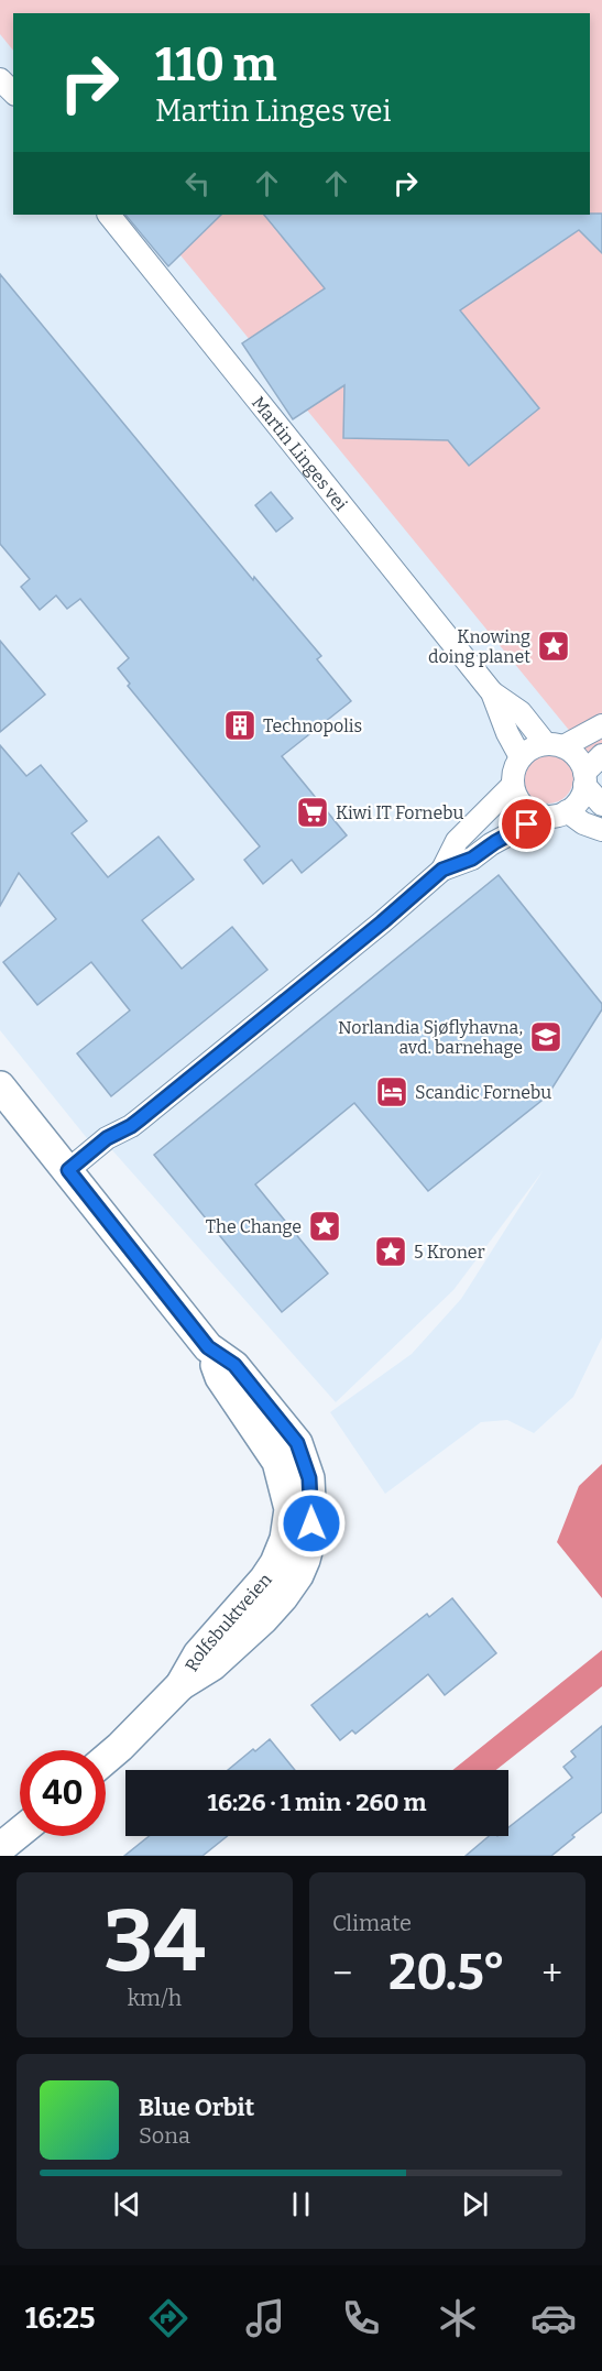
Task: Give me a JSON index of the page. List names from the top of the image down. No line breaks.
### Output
{"streets":{"street":["Martin Linges vei","Rolfsbuktveien"]},"places":{"place":["Knowing doing planet","The Change","5 Kroner"],"building":["Technopolis"],"supermarket":["Kiwi IT Fornebu"],"school or university":["Norlandia Sjøflyhavna, avd. barnehage"],"hotel":["Scandic Fornebu"]},"page":{"turn":["110 m","Martin Linges vei"],"limit":"40","trip":"16:26 · 1 min · 260 m","tile":[["34","km/h"],"Climate"],"heat":["−","20.5°","+"],"song":["Blue Orbit","Sona"],"tabs":"16:25"}}
